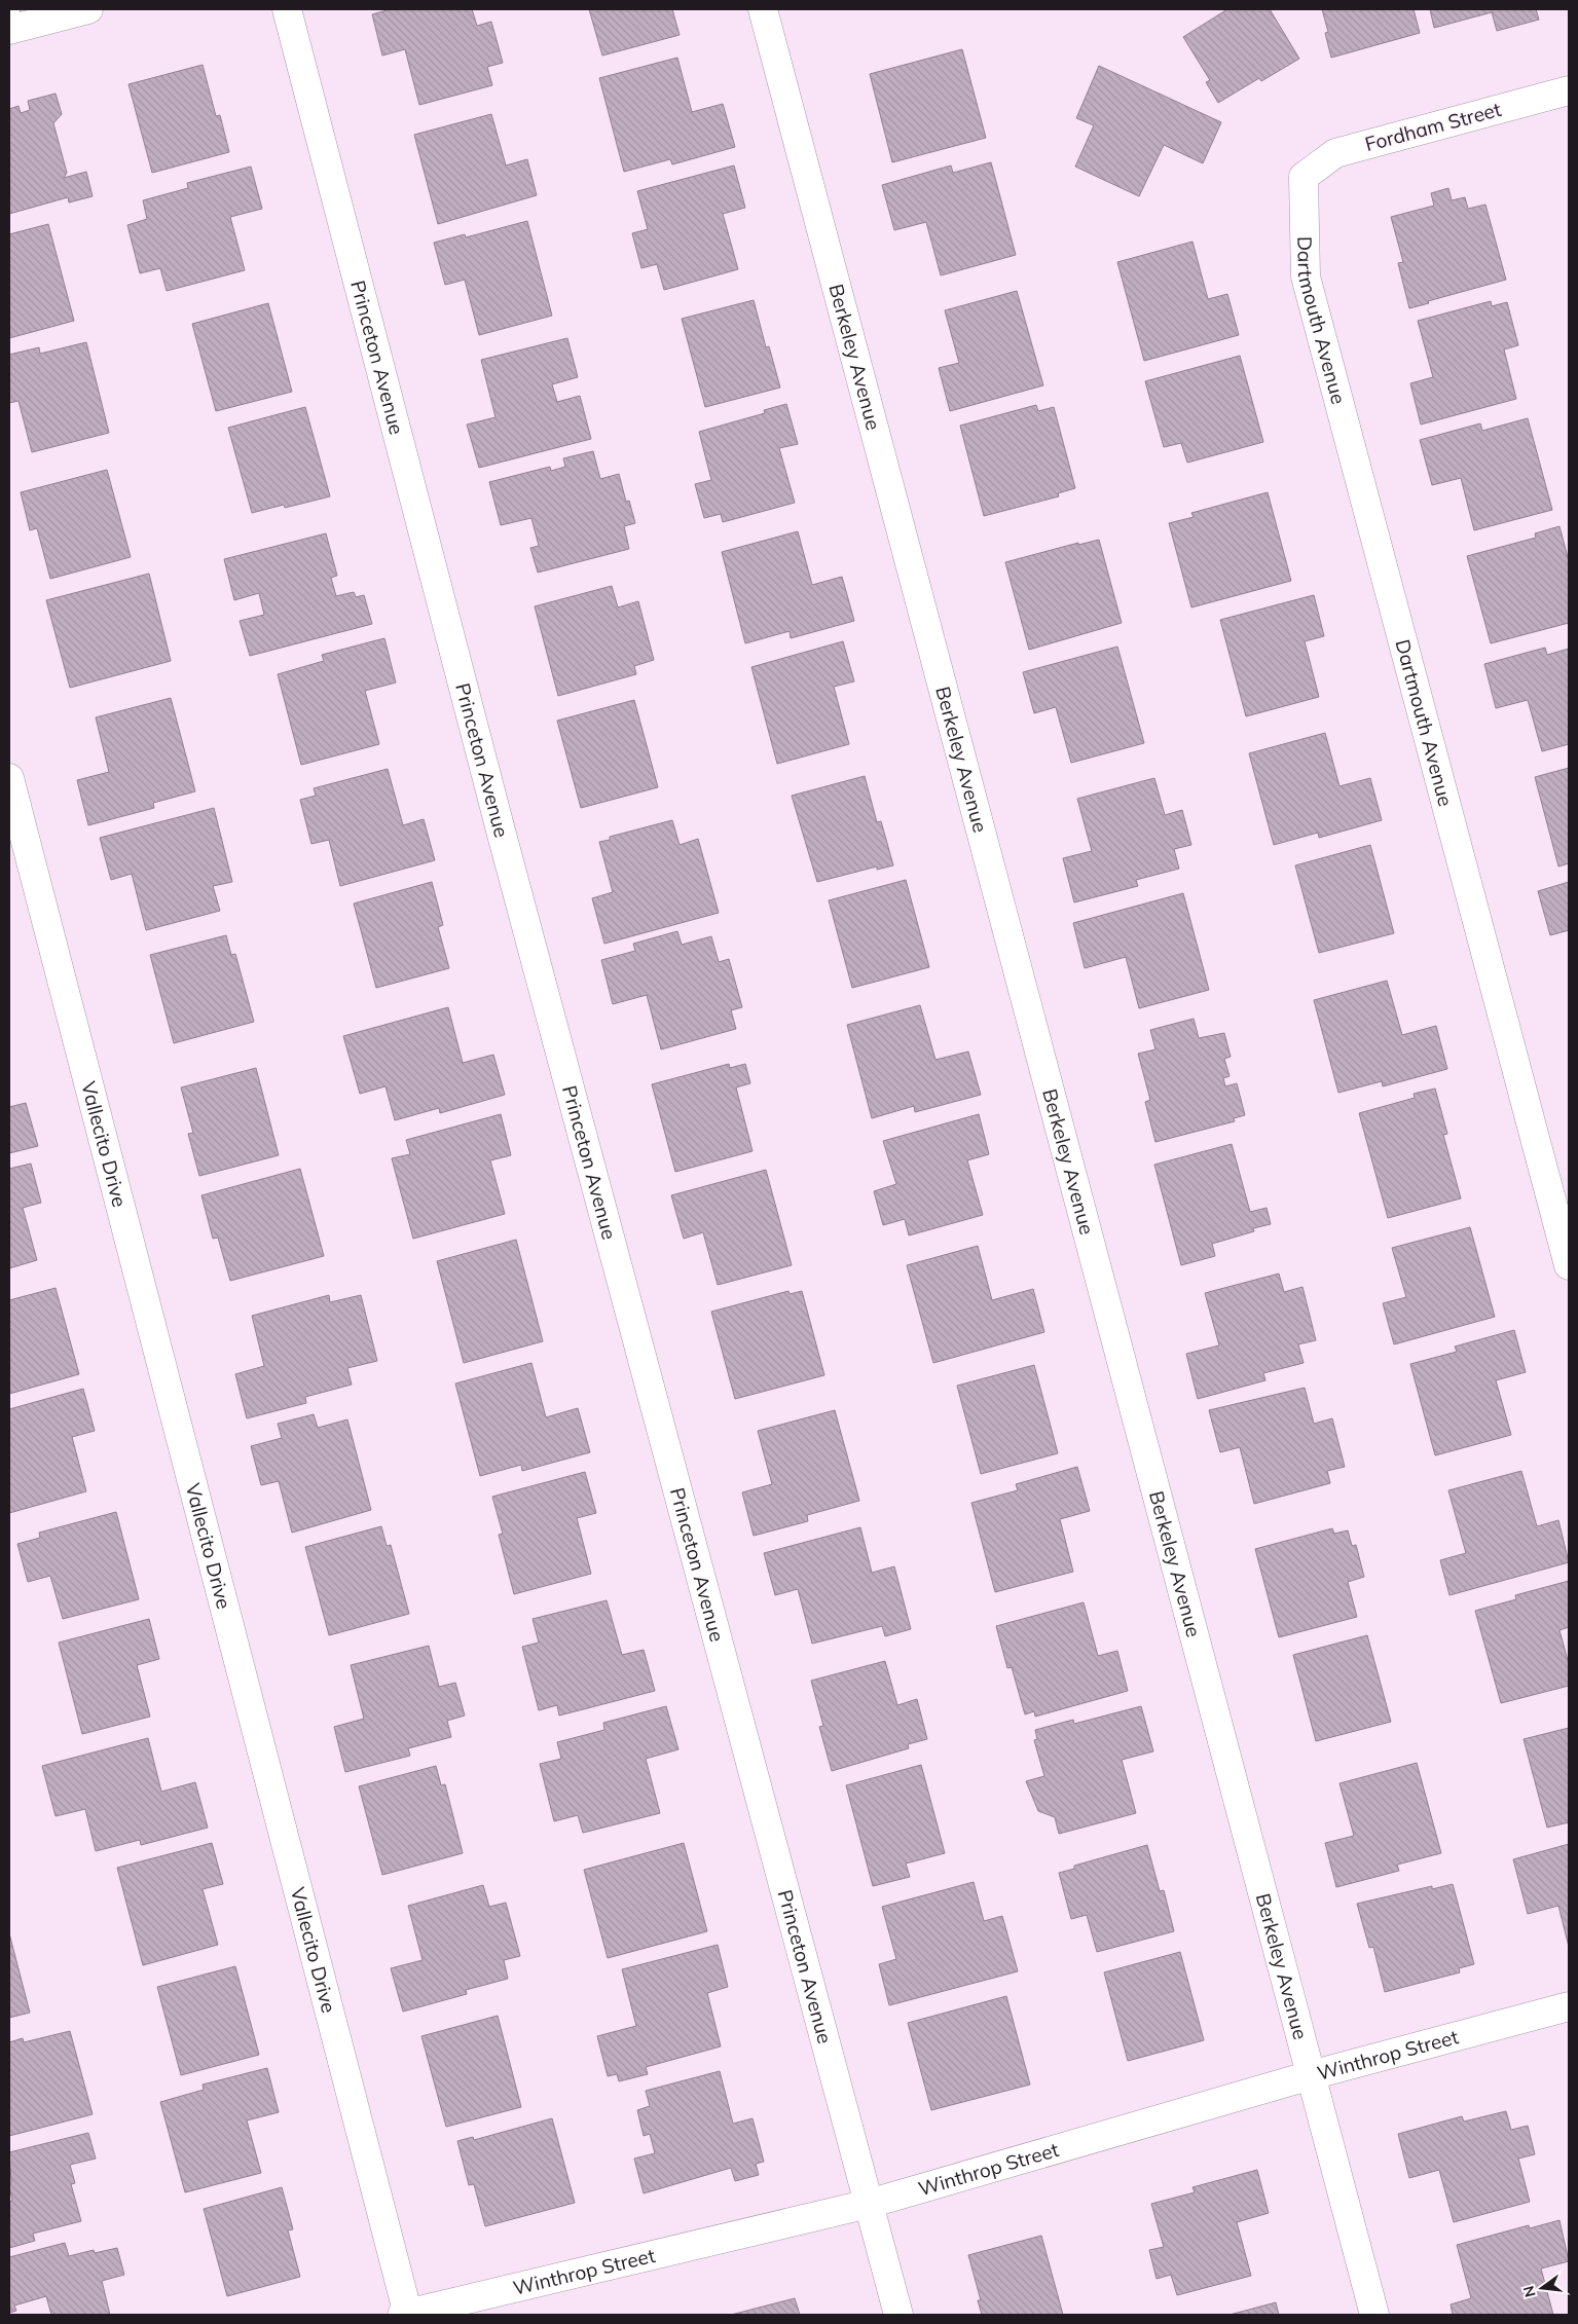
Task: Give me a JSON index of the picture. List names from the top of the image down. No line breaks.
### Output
{"streets":{"street":["Fordham Street","Dartmouth Avenue","Princeton Avenue","Berkeley Avenue","Vallecito Drive","Winthrop Street"]},"crossings":[["Fordham Street","Dartmouth Avenue"],["Princeton Avenue","Winthrop Street"],["Berkeley Avenue","Winthrop Street"],["Vallecito Drive","Winthrop Street"]],"north":"left"}
